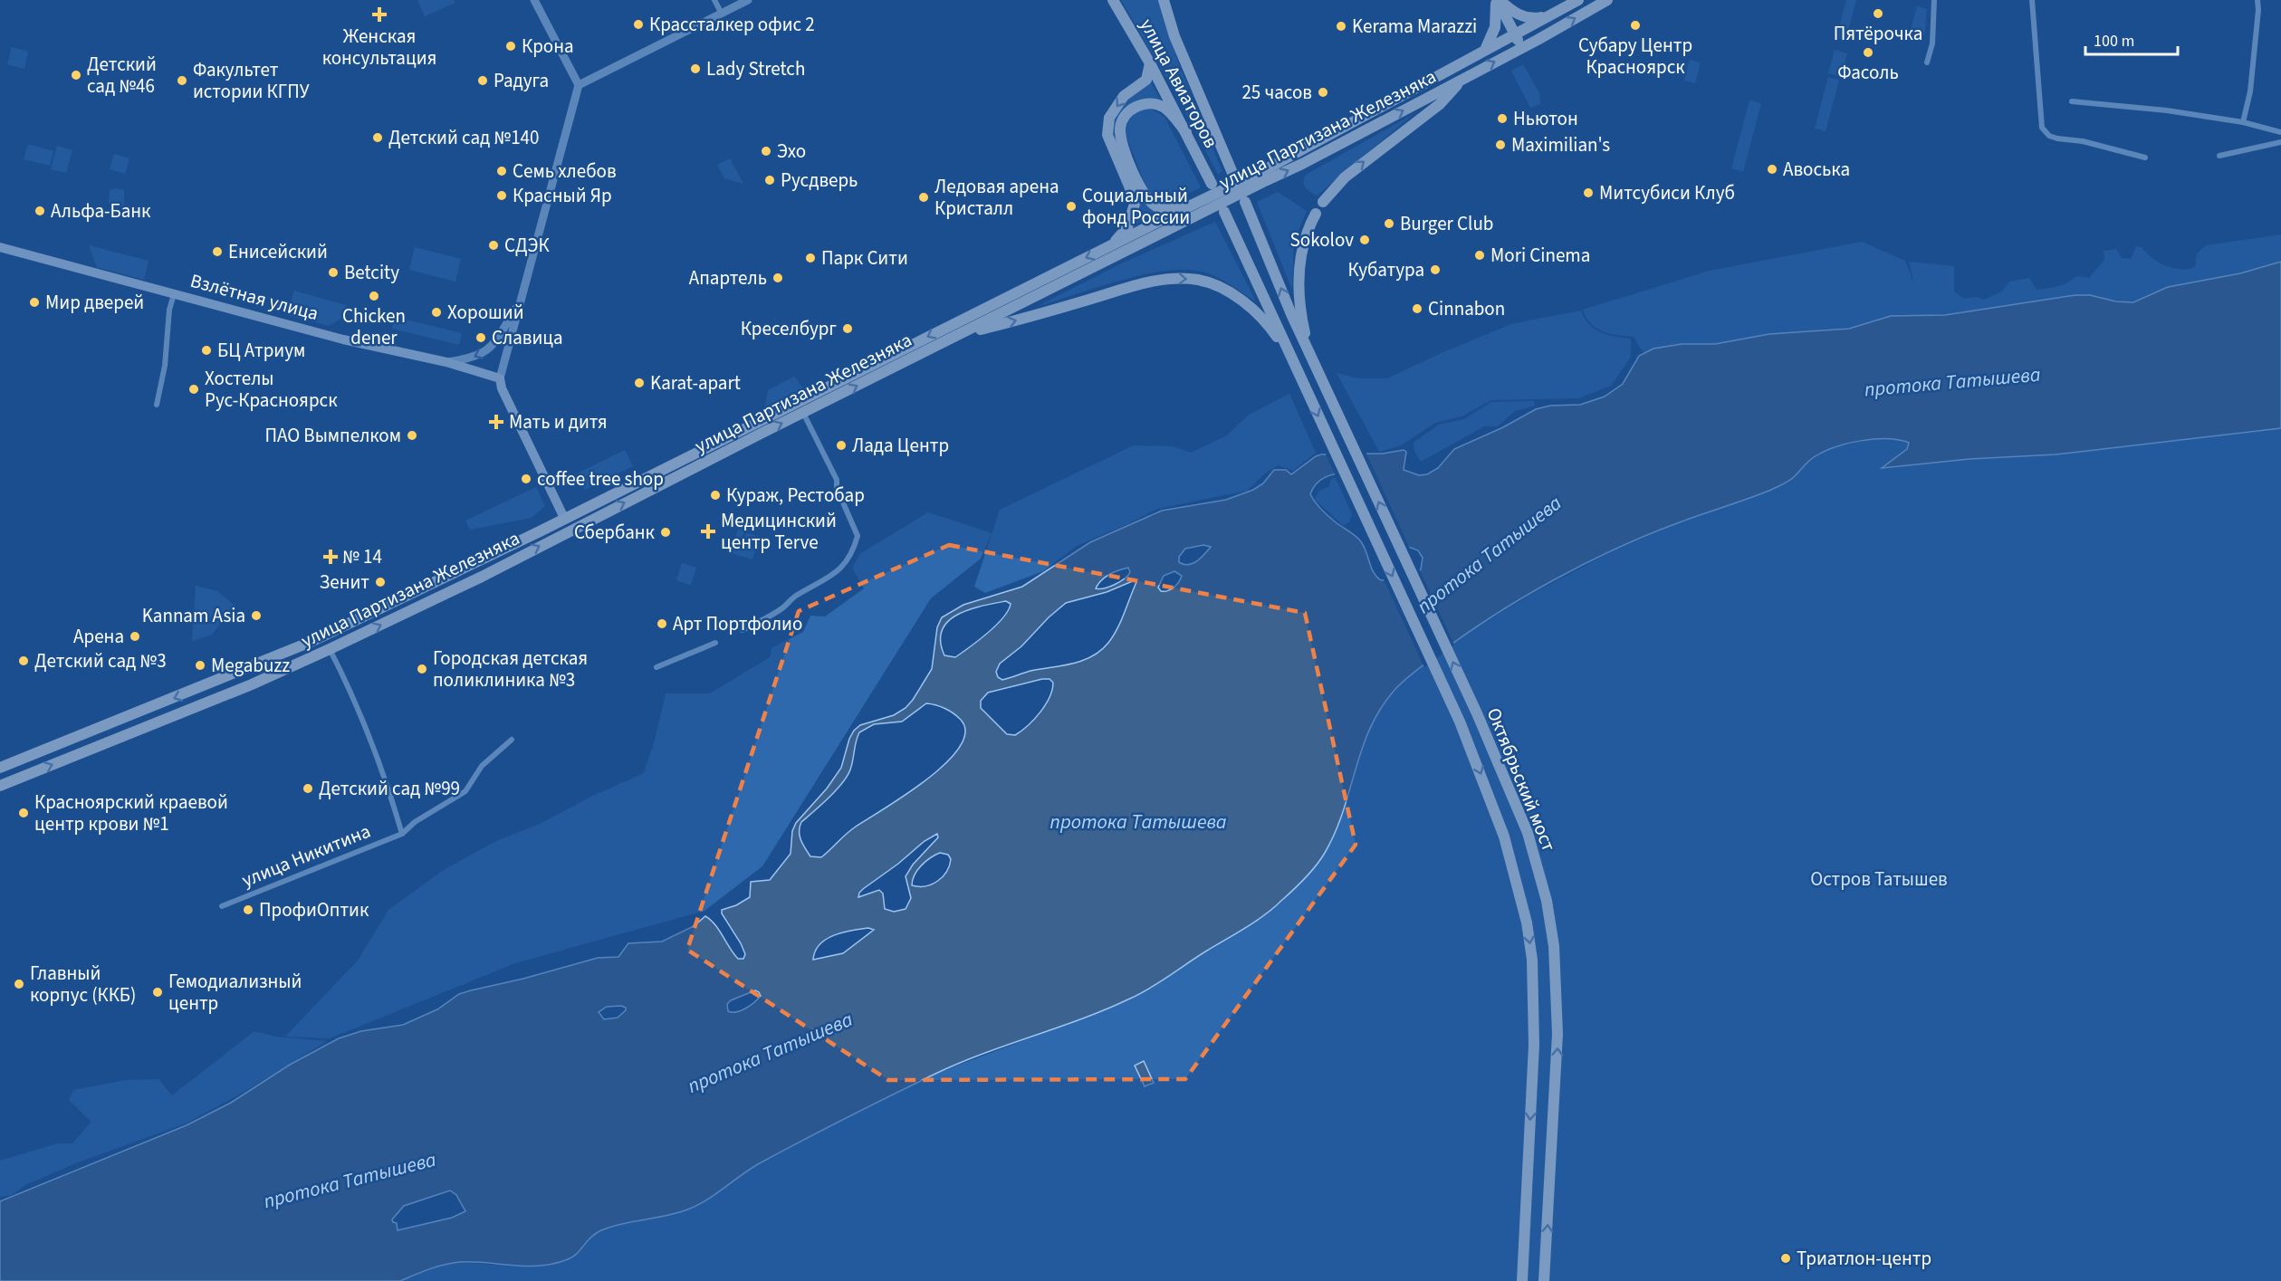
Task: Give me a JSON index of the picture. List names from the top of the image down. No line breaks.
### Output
{"streets":{"main road":["улица Авиаторов","улица Партизана Железняка","Взлётная улица","Октябрьский мост"],"street":["улица Никитина"]},"water":["протока Татышева"],"parks":["Остров Татышев"],"places":{"other":["Пятёрочка","Крассталкер офис 2","Субару Центр Красноярск","Kerama Marazzi","Крона","Фасоль","Lady Stretch","Детский сад №46","Факультет истории КГПУ","Радуга","25 часов","Ньютон","Детский сад №140","Maximilian's","Эхо","Авоська","Семь хлебов","Русдверь","Митсубиси Клуб","Красный Яр","Ледовая арена Кристалл","Социальный фонд России","Альфа-Банк","Burger Club","Sokolov","СДЭК","Енисейский","Mori Cinema","Парк Сити","Кубатура","Betcity","Апартель","Chicken dener","Мир дверей","Cinnabon","Хороший","Креселбург","Славица","БЦ Атриум","Karat-apart","Хостелы Рус-Красноярск","ПАО Вымпелком","Лада Центр","coffee tree shop","Кураж, Рестобар","Сбербанк","Зенит","Kannam Asia","Арт Портфолио","Арена","Детский сад №3","Megabuzz","Городская детская поликлиника №3","Детский сад №99","Красноярский краевой центр крови №1","ПрофиОптик","Главный корпус (ККБ)","Гемодиализный центр","Триатлон-центр"],"health":["Женская консультация","Мать и дитя","Медицинский центр Terve","№ 14"]},"scale_bar":"100 m"}
